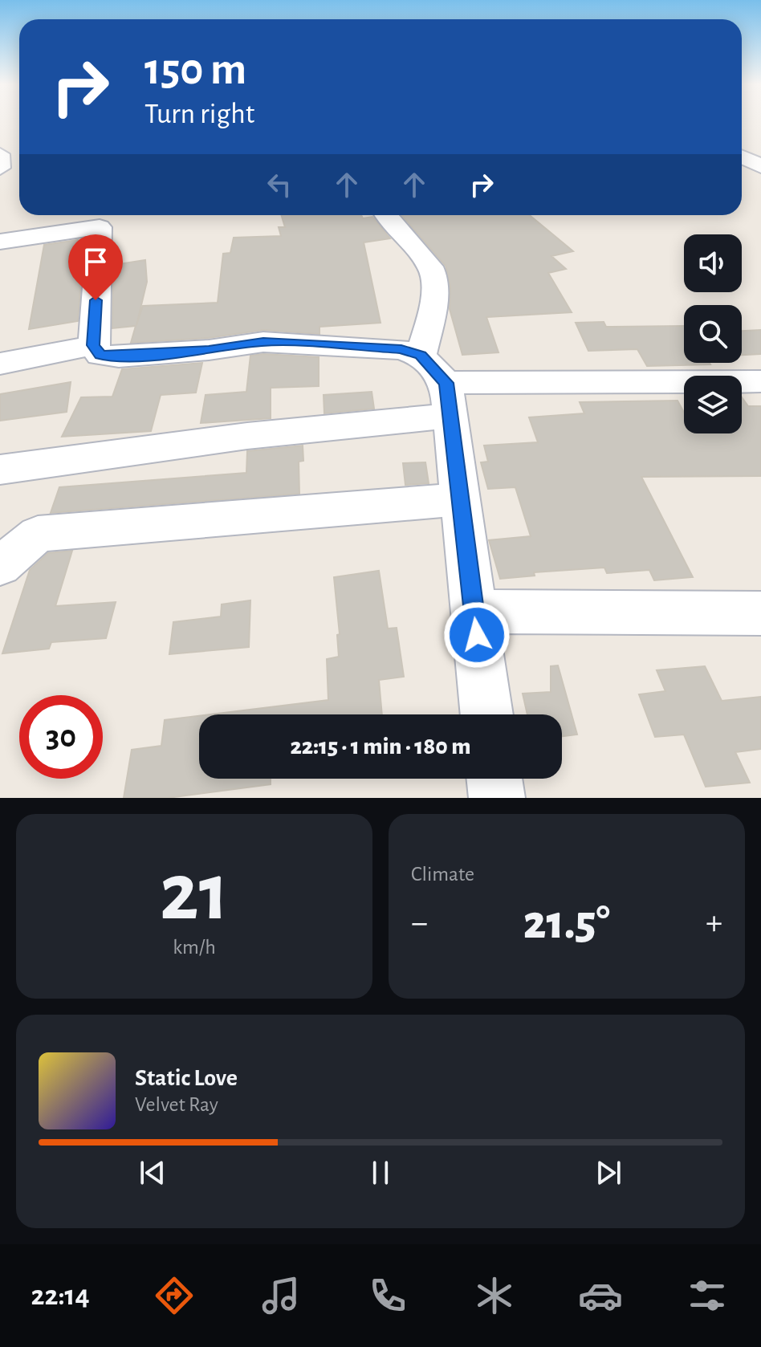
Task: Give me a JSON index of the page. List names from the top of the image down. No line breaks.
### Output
{"page":{"turn":["150 m","Turn right"],"limit":"30","trip":"22:15 · 1 min · 180 m","tile":[["21","km/h"],"Climate"],"heat":["−","21.5°","+"],"song":["Static Love","Velvet Ray"],"tabs":"22:14"}}
